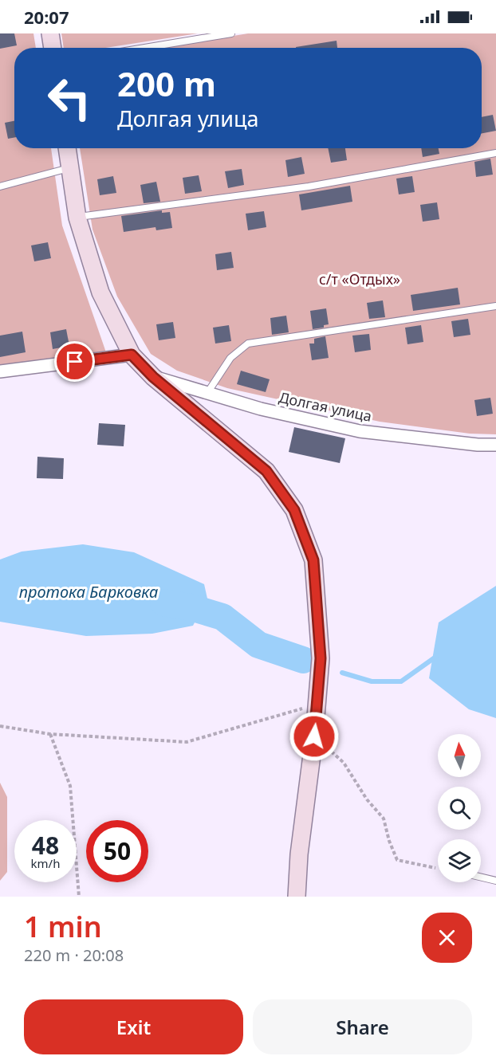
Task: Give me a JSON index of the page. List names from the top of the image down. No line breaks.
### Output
{"streets":{"street":["Долгая улица"]},"water":["протока Барковка"],"parks":["с/т «Отдых»"],"north":"top","page":{"status":"20:07","turn":["200 m","Долгая улица"],"speed":"48 km/h","limit":"50","heading":["1 min","220 m · 20:08"],"buttons":["Exit","Share"]}}
